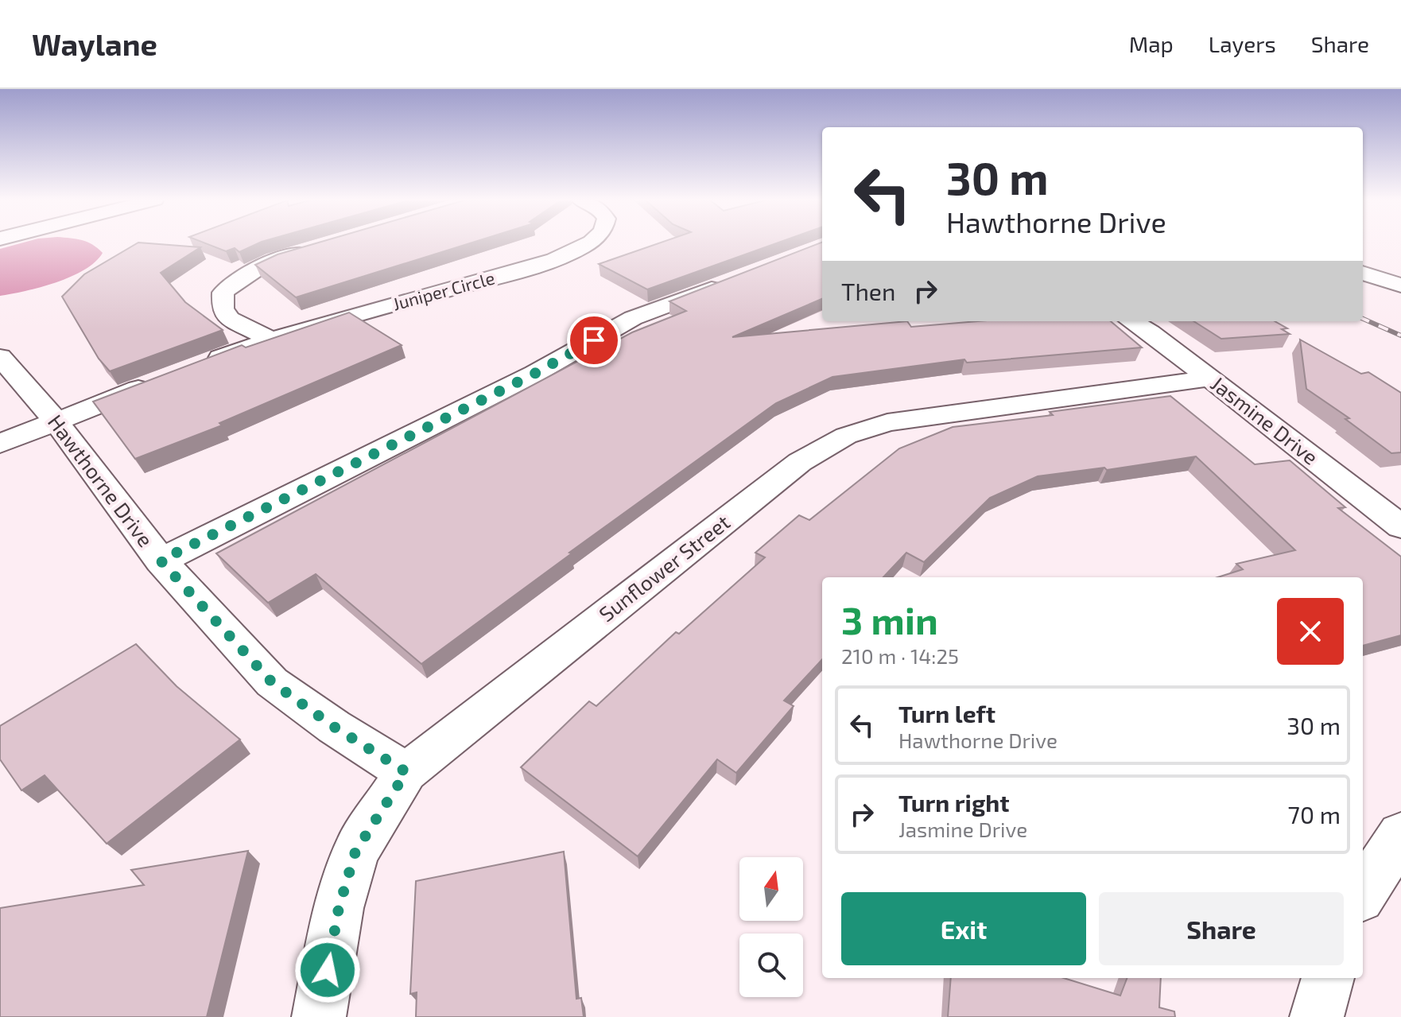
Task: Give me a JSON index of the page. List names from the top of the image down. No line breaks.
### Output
{"streets":{"street":["Juniper Circle","Jasmine Drive","Hawthorne Drive","Sunflower Street"]},"crossings":[["Jasmine Drive","Sunflower Street"],["Hawthorne Drive","Sunflower Street"]],"north":"top","page":{"header":"Waylane","nav":["Map","Layers","Share"],"turn":["30 m","Hawthorne Drive"],"then":"Then","heading":["3 min","210 m · 14:25"],"list":[{"name":"Turn left","note":"Hawthorne Drive","value":"30 m"},{"name":"Turn right","note":"Jasmine Drive","value":"70 m"}],"buttons":["Exit","Share"]}}
